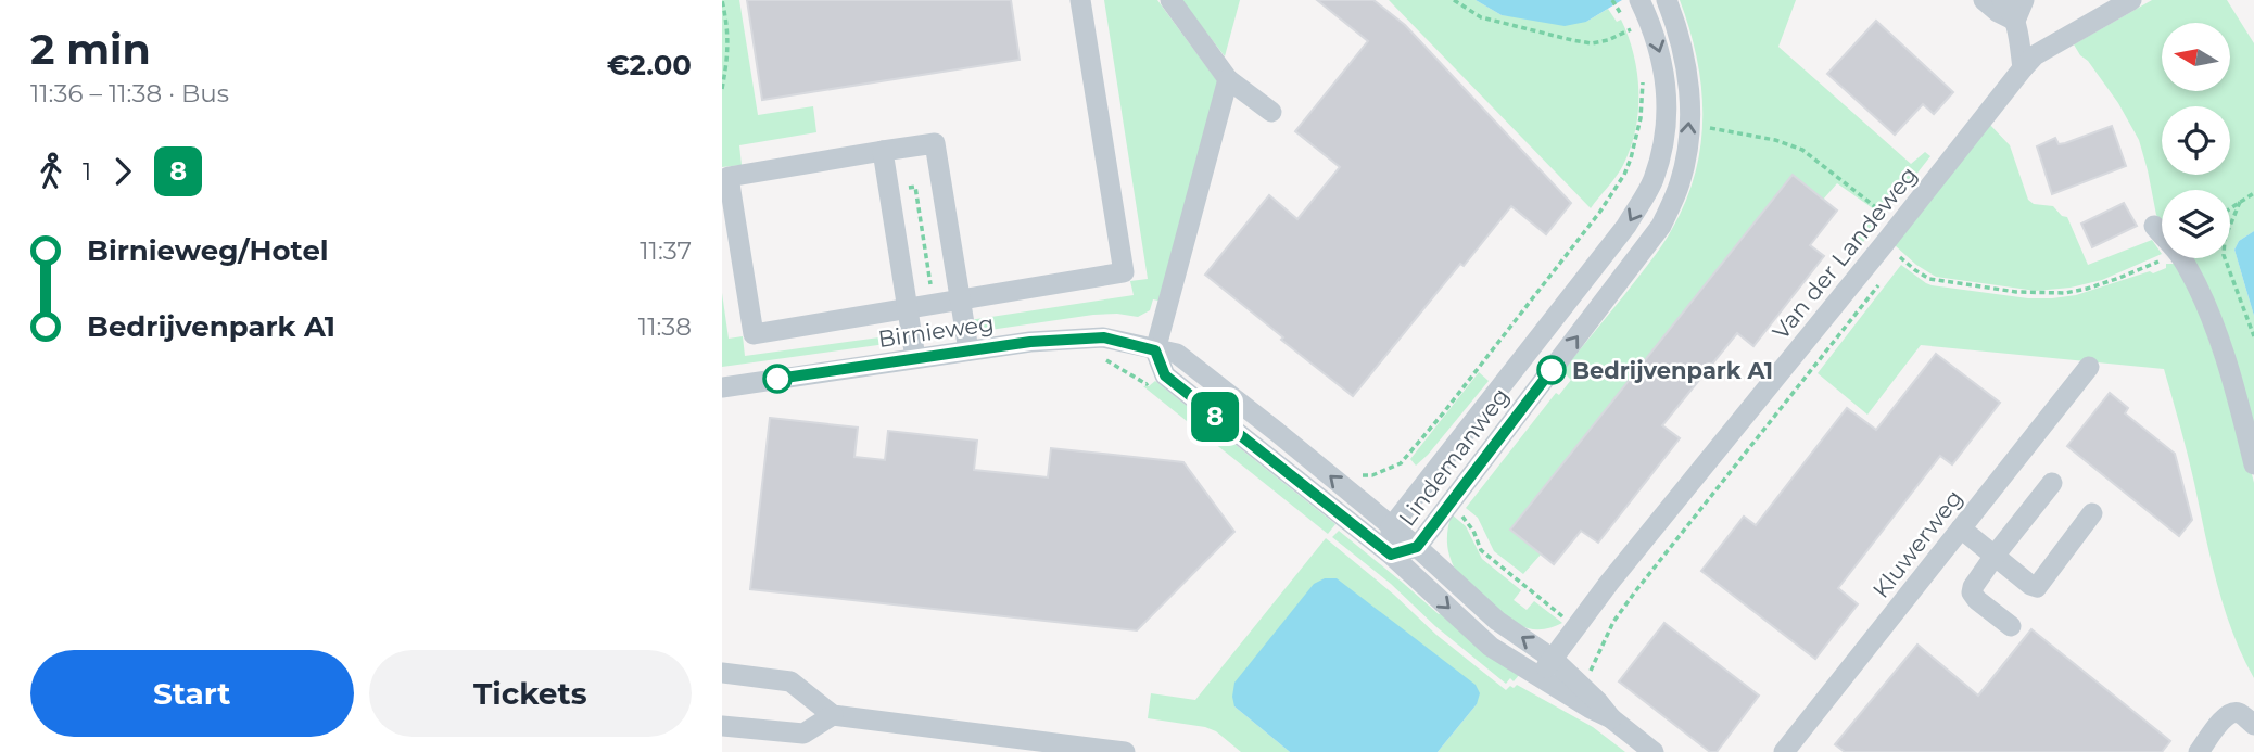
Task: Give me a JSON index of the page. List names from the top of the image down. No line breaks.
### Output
{"streets":{"street":["Van der Landeweg","Birnieweg","Lindemanweg","Kluwerweg"]},"crossings":[["Van der Landeweg","Birnieweg"],["Birnieweg","Lindemanweg"]],"places":["Bedrijvenpark A1"],"lines":["bus line 8"],"north":"left","page":{"heading":["2 min","11:36 – 11:38 · Bus","€2.00"],"on_map":"8","legs":["1","8"],"list":[{"name":"Birnieweg/Hotel","value":"11:37"},{"name":"Bedrijvenpark A1","value":"11:38"}],"buttons":["Start","Tickets"]}}
